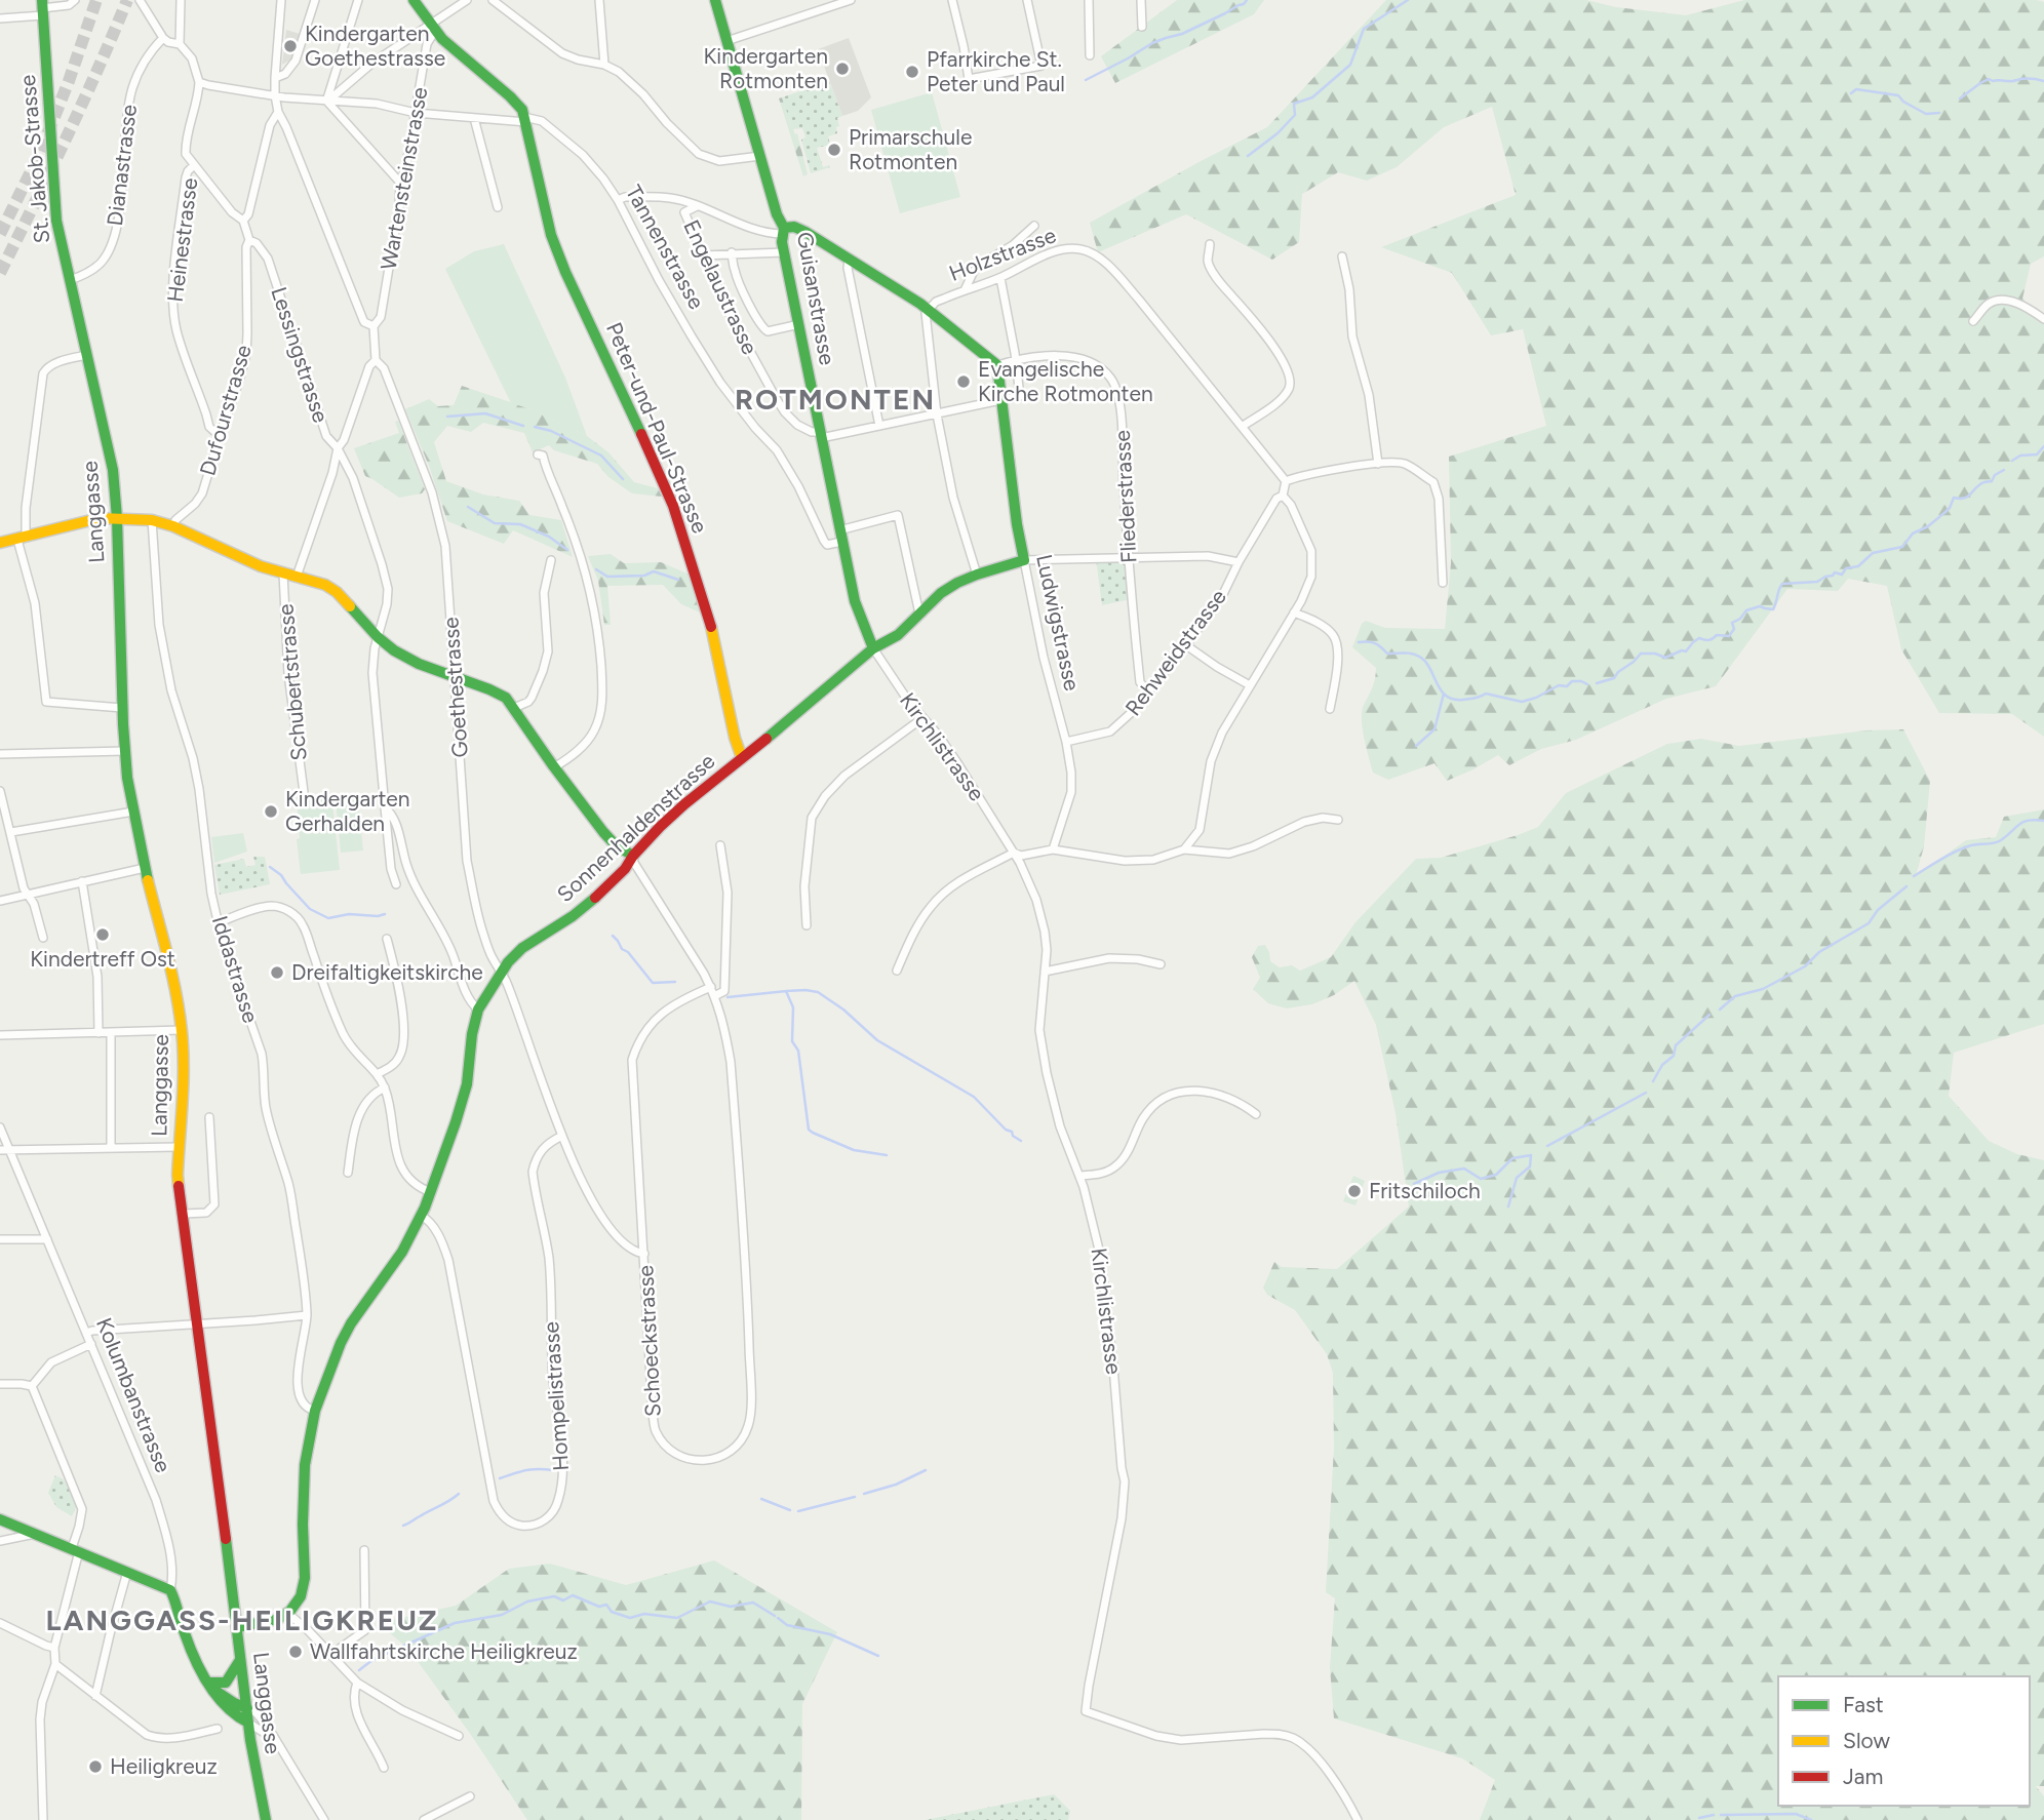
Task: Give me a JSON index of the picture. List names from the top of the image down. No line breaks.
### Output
{"streets":{"street":["St. Jakob-Strasse","Dianastrasse","Wartensteinstrasse","Heinestrasse","Tannenstrasse","Holzstrasse","Engelaustrasse","Guisanstrasse","Lessingstrasse","Dufourstrasse","Peter-und-Paul-Strasse","Fliederstrasse","Langgasse","Ludwigstrasse","Rehweidstrasse","Schubertstrasse","Goethestrasse","Kirchlistrasse","Sonnenhaldenstrasse","Iddastrasse","Schoeckstrasse","Kolumbanstrasse","Hompelistrasse"]},"crossings":[["St. Jakob-Strasse","Dianastrasse"],["St. Jakob-Strasse","Langgasse"],["Wartensteinstrasse","Tannenstrasse"],["Wartensteinstrasse","Goethestrasse"],["Heinestrasse","Dufourstrasse"],["Tannenstrasse","Guisanstrasse"],["Tannenstrasse","Peter-und-Paul-Strasse"],["Engelaustrasse","Guisanstrasse"],["Guisanstrasse","Kirchlistrasse"],["Guisanstrasse","Sonnenhaldenstrasse"],["Lessingstrasse","Dufourstrasse"],["Lessingstrasse","Sonnenhaldenstrasse"],["Peter-und-Paul-Strasse","Sonnenhaldenstrasse"],["Fliederstrasse","Ludwigstrasse"],["Fliederstrasse","Rehweidstrasse"],["Langgasse","Kolumbanstrasse"],["Ludwigstrasse","Rehweidstrasse"],["Ludwigstrasse","Sonnenhaldenstrasse"],["Goethestrasse","Sonnenhaldenstrasse"],["Goethestrasse","Schoeckstrasse"],["Goethestrasse","Hompelistrasse"],["Kirchlistrasse","Sonnenhaldenstrasse"],["Sonnenhaldenstrasse","Iddastrasse"],["Sonnenhaldenstrasse","Hompelistrasse"]],"districts":["ROTMONTEN","LANGGASS-HEILIGKREUZ"],"places":["Kindergarten Goethestrasse","Kindergarten Rotmonten","Pfarrkirche St. Peter und Paul","Primarschule Rotmonten","Evangelische Kirche Rotmonten","Kindergarten Gerhalden","Kindertreff Ost","Dreifaltigkeitskirche","Fritschiloch","Wallfahrtskirche Heiligkreuz","Heiligkreuz"],"legend":["Fast","Slow","Jam"]}
